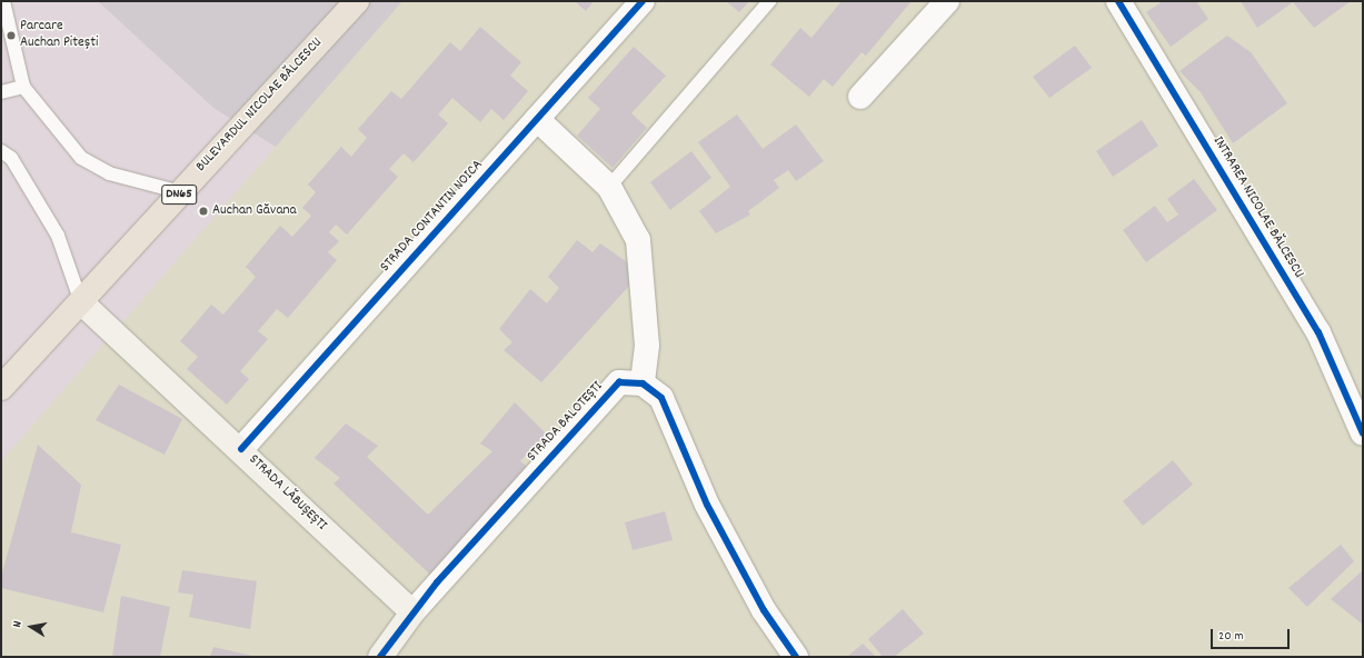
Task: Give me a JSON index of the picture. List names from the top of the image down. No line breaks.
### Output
{"streets":{"main road":["BULEVARDUL NICOLAE BĂLCESCU","DN65"],"street":["INTRAREA NICOLAE BĂLCESCU","STRADA CONTANTIN NOICA","STRADA BALOTEȘTI","STRADA LĂBUȘEȘTI"]},"crossings":[["BULEVARDUL NICOLAE BĂLCESCU","STRADA LĂBUȘEȘTI"],["STRADA CONTANTIN NOICA","STRADA LĂBUȘEȘTI"],["STRADA BALOTEȘTI","STRADA LĂBUȘEȘTI"]],"places":["Parcare Auchan Pitești","Auchan Găvana"],"scale_bar":"20 m","north":"left"}
